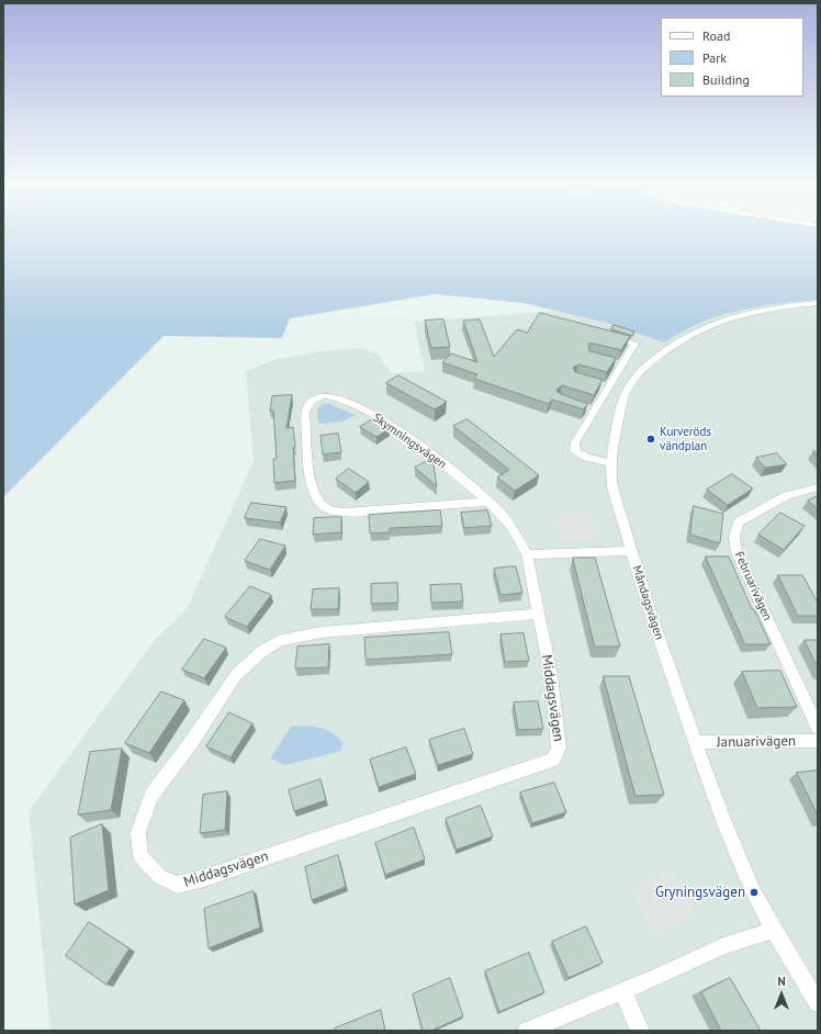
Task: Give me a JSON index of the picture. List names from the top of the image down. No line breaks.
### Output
{"streets":{"street":["Skymningsvägen","Februarivägen","Måndagsvägen","Middagsvägen","Januarivägen"]},"crossings":[["Skymningsvägen","Middagsvägen"],["Måndagsvägen","Januarivägen"]],"places":["Kurveröds vändplan","Gryningsvägen"],"legend":["Road","Park","Building"],"north":"top"}
